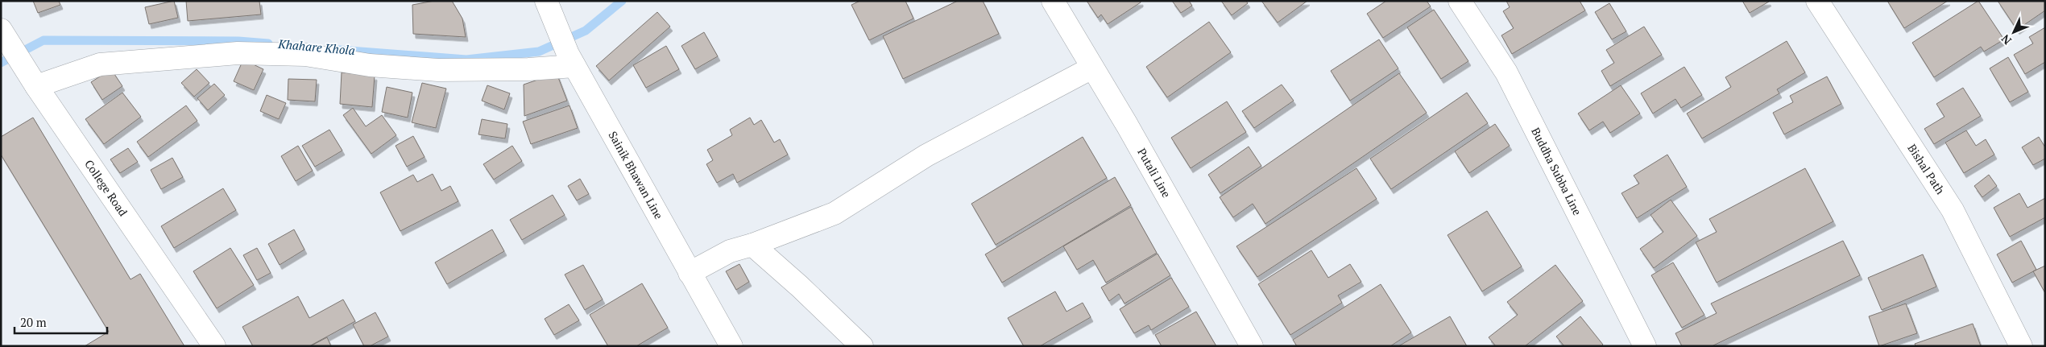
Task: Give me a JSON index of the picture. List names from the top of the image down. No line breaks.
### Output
{"streets":{"street":["Bishal Path","Buddha Subba Line","Putali Line","Sainik Bhawan Line","College Road"]},"water":["Khahare Khola"],"scale_bar":"20 m","north":"bottom left"}
